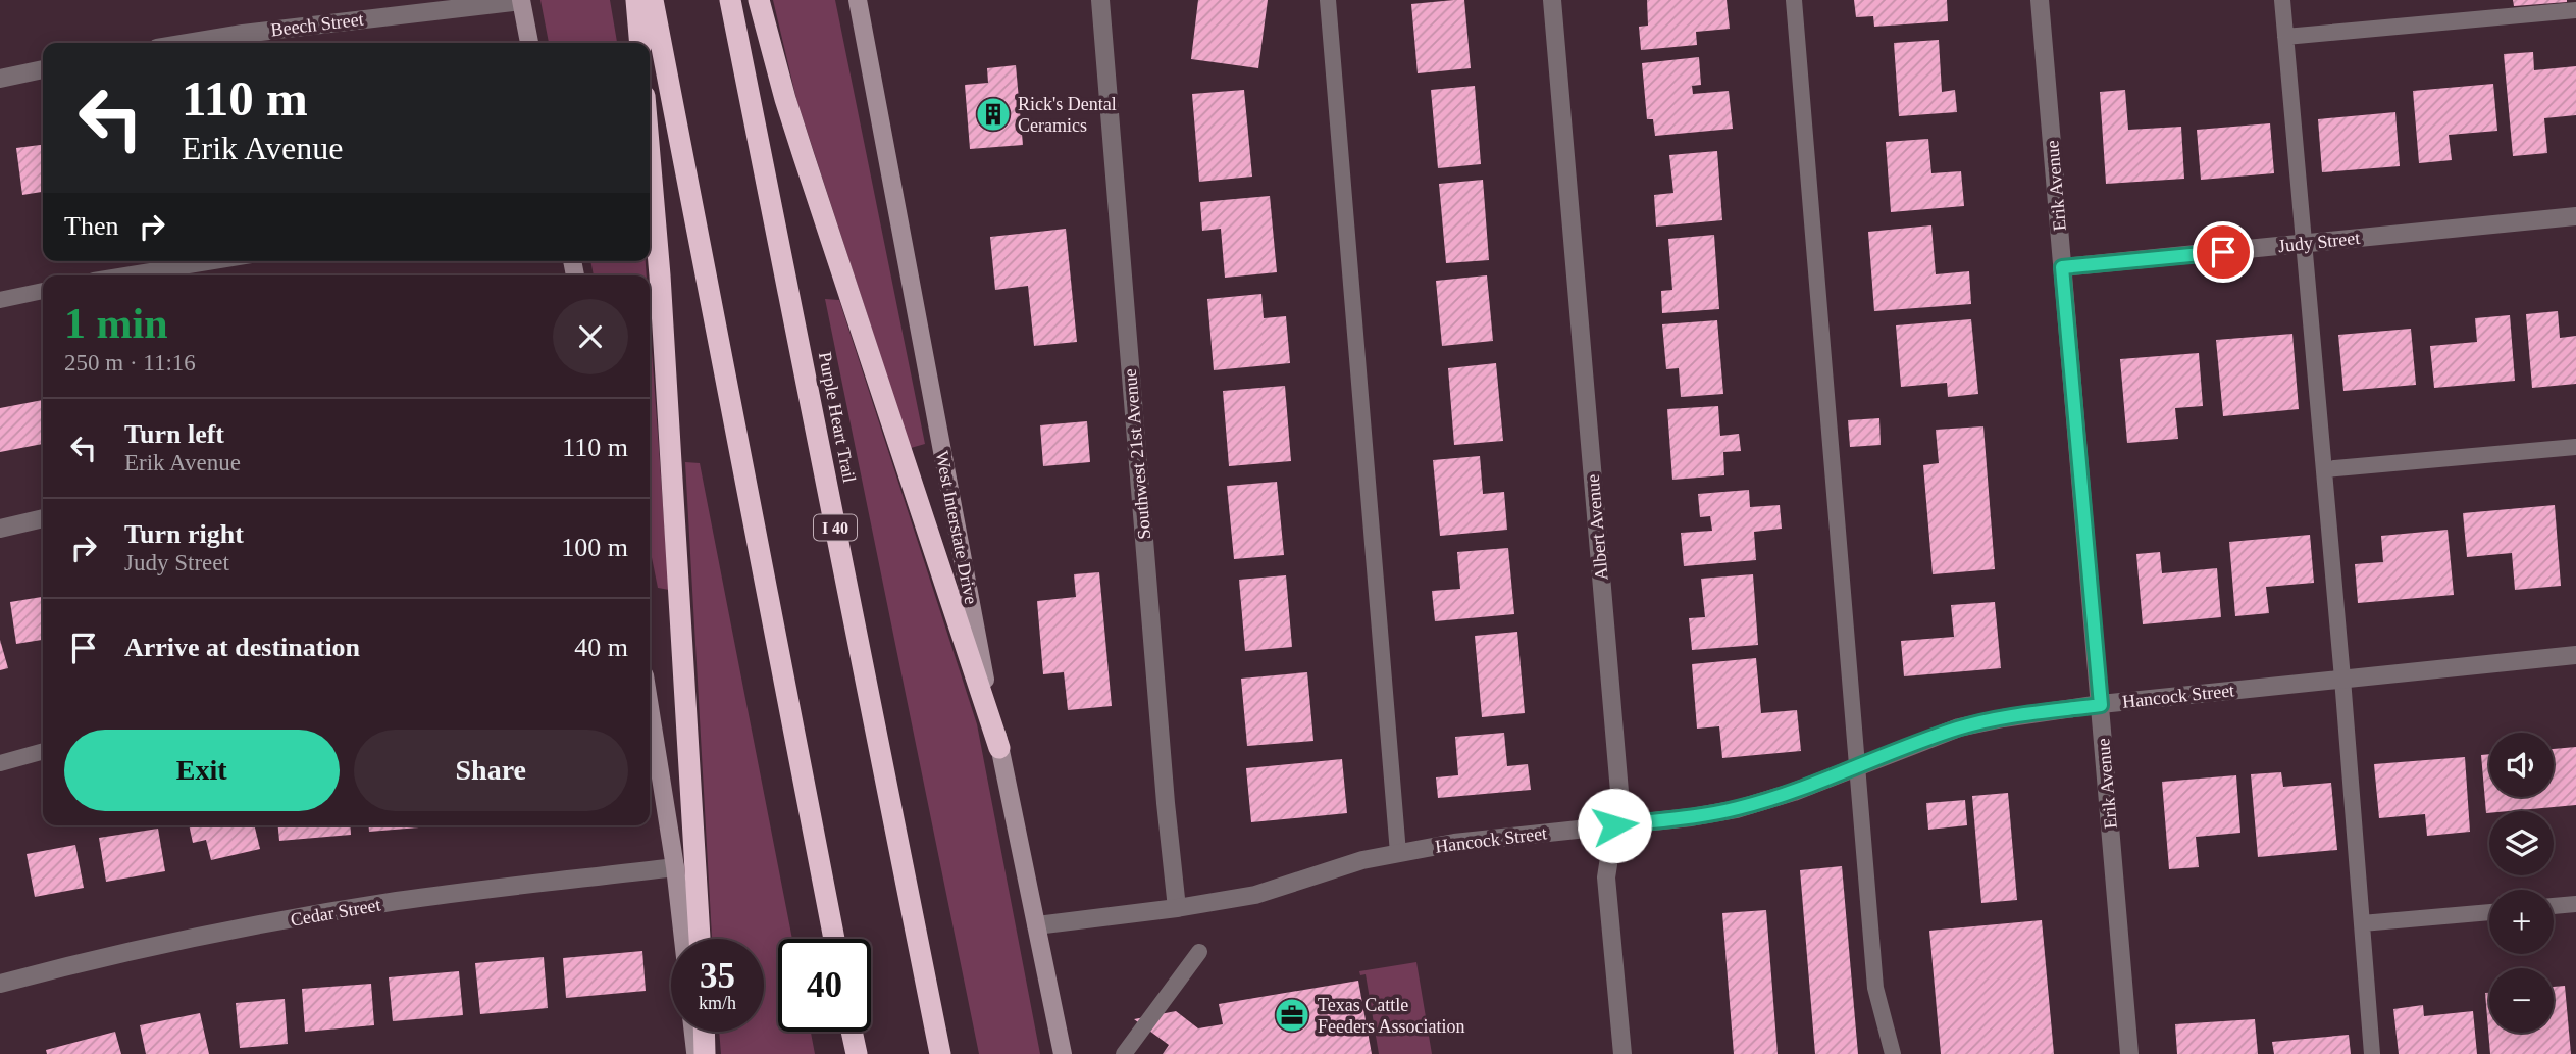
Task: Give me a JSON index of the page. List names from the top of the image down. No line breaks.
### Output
{"streets":{"highway":["Purple Heart Trail","I 40"],"main road":["West Interstate Drive"],"street":["Beech Street","Erik Avenue","Judy Street","Southwest 21st Avenue","Albert Avenue","Hancock Street","Cedar Street"]},"crossings":[["Erik Avenue","Judy Street"],["Erik Avenue","Hancock Street"],["Southwest 21st Avenue","Hancock Street"],["West Interstate Drive","Hancock Street"],["Albert Avenue","Hancock Street"]],"places":{"building":["Rick's Dental Ceramics"],"office":["Texas Cattle Feeders Association"]},"page":{"turn":["110 m","Erik Avenue"],"then":"Then","heading":["1 min","250 m · 11:16"],"list":[{"name":"Turn left","note":"Erik Avenue","value":"110 m"},{"name":"Turn right","note":"Judy Street","value":"100 m"},{"name":"Arrive at destination","value":"40 m"}],"buttons":["Exit","Share"],"map_buttons":["+","−"],"speed":"35 km/h","limit":"40"}}
